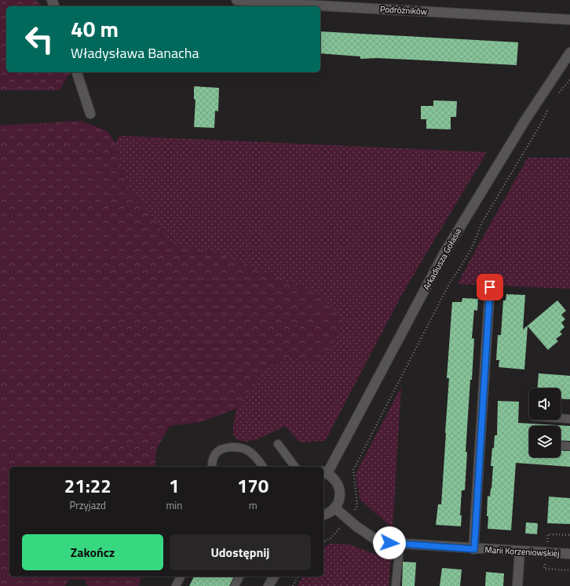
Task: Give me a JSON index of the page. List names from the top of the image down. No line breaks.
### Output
{"streets":{"street":["Podróżników","Arkadiusza Gołasia","Marii Korzeniowskiej"]},"page":{"turn":["40 m","Władysława Banacha"],"eta":["21:22","Przyjazd","1","min","170","m"],"buttons":["Zakończ","Udostępnij"]}}
